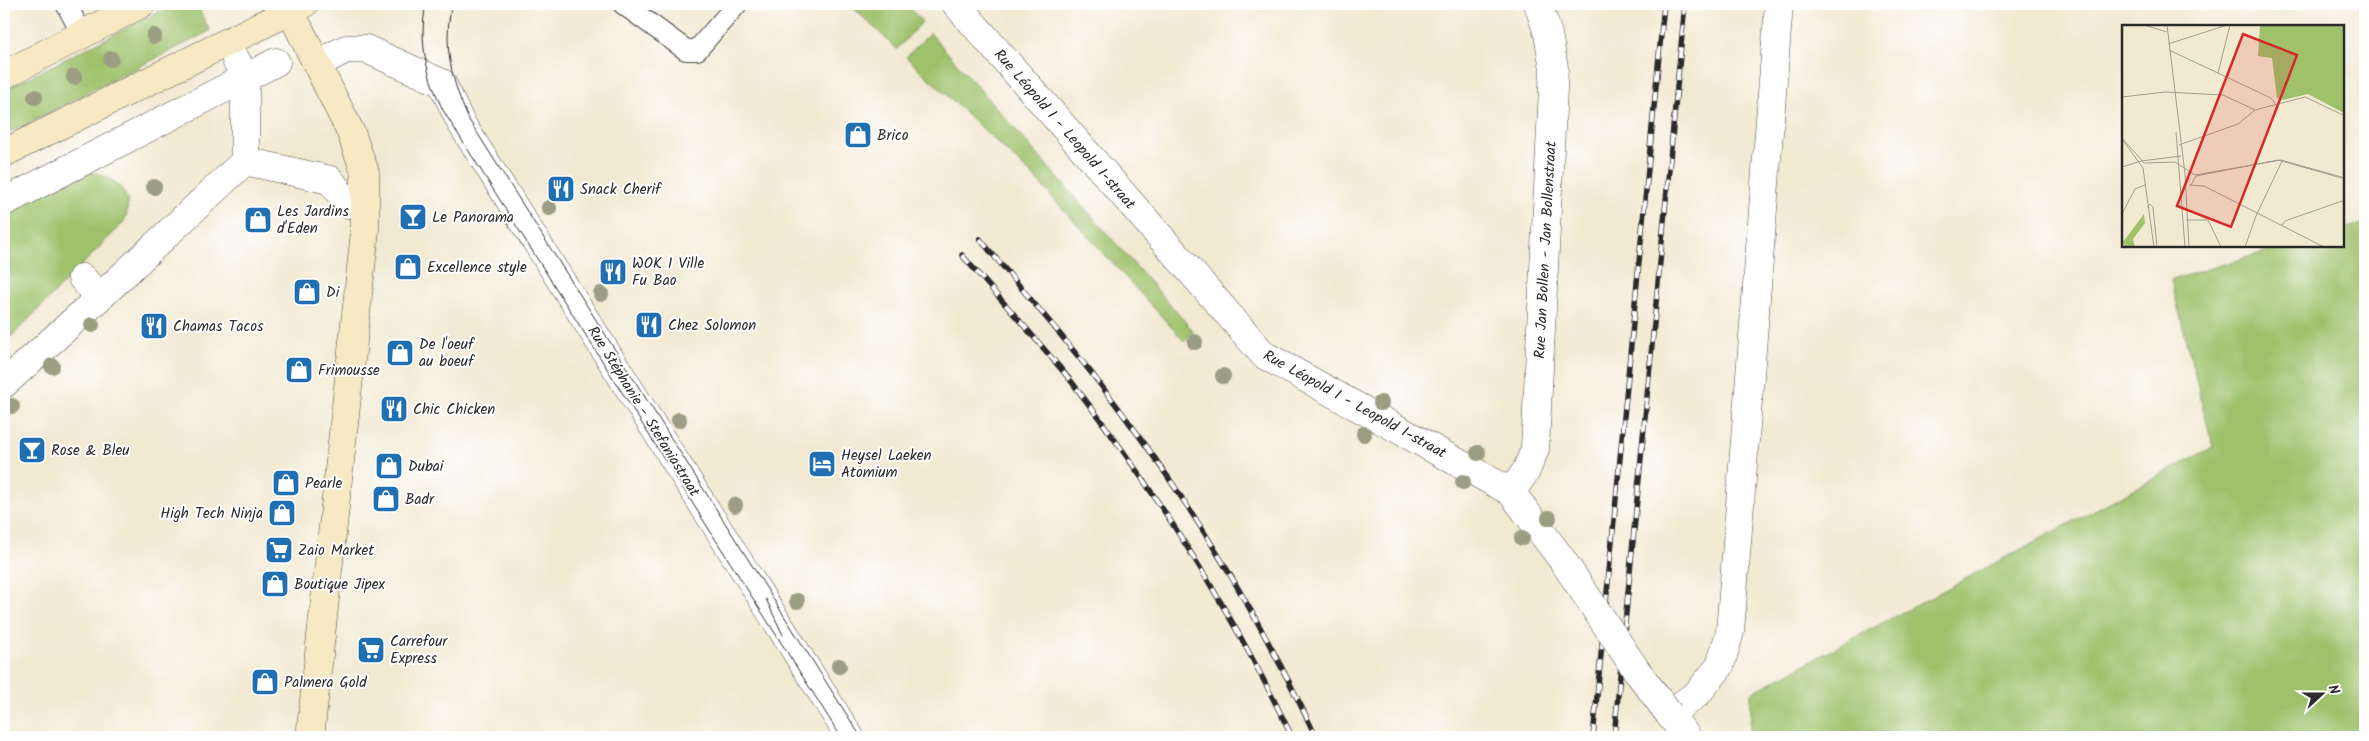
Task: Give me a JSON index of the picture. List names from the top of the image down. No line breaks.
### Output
{"streets":{"street":["Rue Léopold I - Leopold I-straat","Rue Jan Bollen - Jan Bollenstraat","Rue Stéphanie - Stefaniastraat"]},"crossings":[["Rue Léopold I - Leopold I-straat","Rue Jan Bollen - Jan Bollenstraat"]],"places":{"shop":["Brico","Les Jardins d'Eden","Excellence style","Di","De l'oeuf au boeuf","Frimousse","Dubai","Pearle","Badr","High Tech Ninja","Boutique Jipex","Palmera Gold"],"restaurant":["Snack Cherif","WOK 1 Ville Fu Bao","Chez Solomon","Chamas Tacos","Chic Chicken"],"bar":["Le Panorama","Rose & Bleu"],"hotel":["Heysel Laeken Atomium"],"supermarket":["Zaio Market","Carrefour Express"]},"north":"right"}
